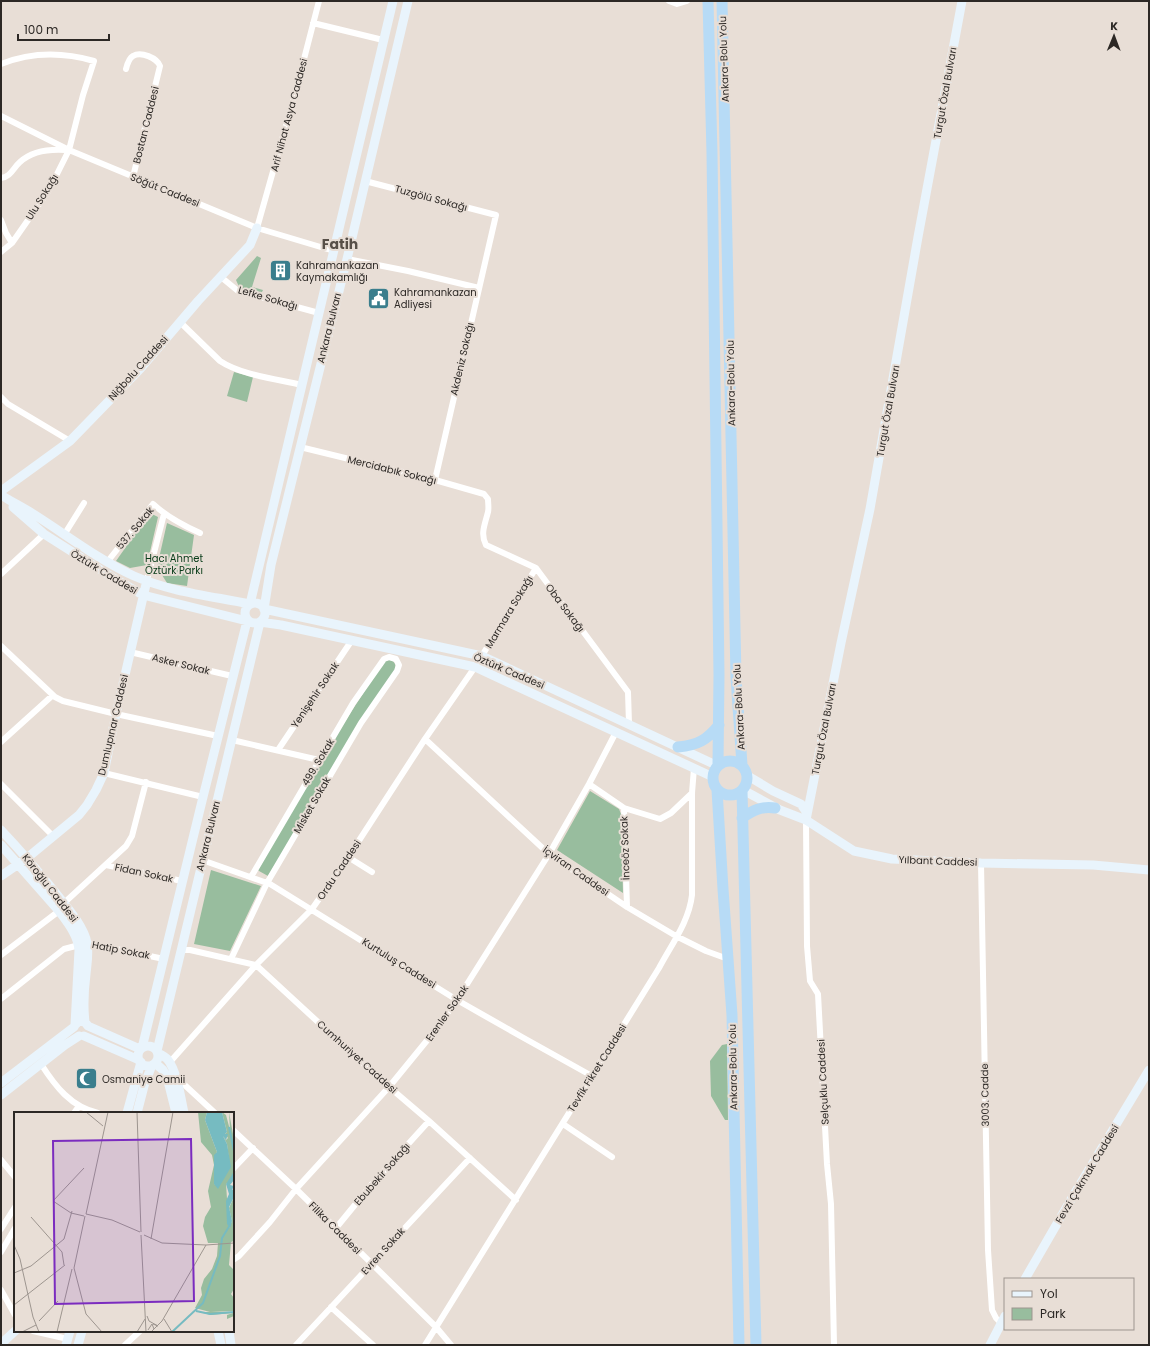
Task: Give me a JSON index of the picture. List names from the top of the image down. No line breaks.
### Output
{"streets":{"highway":["Ankara-Bolu Yolu"],"street":["Turgut Özal Bulvarı","Arif Nihat Asya Caddesi","Bostan Caddesi","Söğüt Caddesi","Ulu Sokağı","Tuzgölü Sokağı","Lefke Sokağı","Ankara Bulvarı","Akdeniz Sokağı","Niğbolu Caddesi","Mercidabık Sokağı","537. Sokak","Öztürk Caddesi","Oba Sokağı","Marmara Sokağı","Asker Sokak","Yenişehir Sokak","Dumlupınar Caddesi","499. Sokak","Misket Sokak","İnceöz Sokak","Yılbant Caddesi","Ordu Caddesi","İçviran Caddesi","Fidan Sokak","Köroğlu Caddesi","Hatip Sokak","Kurtuluş Caddesi","Erenler Sokak","Cumhuriyet Caddesi","Tevfik Fikret Caddesi","Selçuklu Caddesi","3003. Cadde","Ebubekir Sokağı","Fevzi Çakmak Caddesi","Filika Caddesi","Evren Sokak"]},"crossings":[["Ankara-Bolu Yolu","Öztürk Caddesi"],["Ankara-Bolu Yolu","Yılbant Caddesi"],["Ankara-Bolu Yolu","İçviran Caddesi"],["Turgut Özal Bulvarı","Yılbant Caddesi"],["Turgut Özal Bulvarı","Selçuklu Caddesi"],["Arif Nihat Asya Caddesi","Söğüt Caddesi"],["Arif Nihat Asya Caddesi","Niğbolu Caddesi"],["Bostan Caddesi","Söğüt Caddesi"],["Söğüt Caddesi","Ulu Sokağı"],["Söğüt Caddesi","Ankara Bulvarı"],["Söğüt Caddesi","Niğbolu Caddesi"],["Tuzgölü Sokağı","Ankara Bulvarı"],["Tuzgölü Sokağı","Akdeniz Sokağı"],["Lefke Sokağı","Ankara Bulvarı"],["Lefke Sokağı","Niğbolu Caddesi"],["Ankara Bulvarı","Mercidabık Sokağı"],["Ankara Bulvarı","Öztürk Caddesi"],["Ankara Bulvarı","Asker Sokak"],["Ankara Bulvarı","Fidan Sokak"],["Ankara Bulvarı","Hatip Sokak"],["Ankara Bulvarı","Kurtuluş Caddesi"],["Akdeniz Sokağı","Mercidabık Sokağı"],["Mercidabık Sokağı","Oba Sokağı"],["537. Sokak","Öztürk Caddesi"],["Öztürk Caddesi","Oba Sokağı"],["Öztürk Caddesi","Marmara Sokağı"],["Öztürk Caddesi","Yenişehir Sokak"],["Öztürk Caddesi","Dumlupınar Caddesi"],["Öztürk Caddesi","Yılbant Caddesi"],["Öztürk Caddesi","Ordu Caddesi"],["Öztürk Caddesi","Erenler Sokak"],["Öztürk Caddesi","Tevfik Fikret Caddesi"],["Oba Sokağı","Marmara Sokağı"],["Marmara Sokağı","Ordu Caddesi"],["Asker Sokak","Dumlupınar Caddesi"],["Dumlupınar Caddesi","Köroğlu Caddesi"],["499. Sokak","Misket Sokak"],["499. Sokak","Kurtuluş Caddesi"],["Misket Sokak","Kurtuluş Caddesi"],["İnceöz Sokak","İçviran Caddesi"],["İnceöz Sokak","Erenler Sokak"],["Yılbant Caddesi","Selçuklu Caddesi"],["Yılbant Caddesi","3003. Cadde"],["Ordu Caddesi","İçviran Caddesi"],["Ordu Caddesi","Kurtuluş Caddesi"],["Ordu Caddesi","Cumhuriyet Caddesi"],["İçviran Caddesi","Erenler Sokak"],["İçviran Caddesi","Tevfik Fikret Caddesi"],["Köroğlu Caddesi","Hatip Sokak"],["Kurtuluş Caddesi","Erenler Sokak"],["Kurtuluş Caddesi","Tevfik Fikret Caddesi"],["Erenler Sokak","Cumhuriyet Caddesi"],["Erenler Sokak","Filika Caddesi"],["Cumhuriyet Caddesi","Tevfik Fikret Caddesi"],["Cumhuriyet Caddesi","Ebubekir Sokağı"],["Cumhuriyet Caddesi","Evren Sokak"],["Tevfik Fikret Caddesi","Filika Caddesi"],["Ebubekir Sokağı","Filika Caddesi"],["Filika Caddesi","Evren Sokak"]],"districts":["Fatih"],"parks":["Hacı Ahmet Öztürk Parkı"],"places":{"building":["Kahramankazan Kaymakamlığı"],"public building":["Kahramankazan Adliyesi"],"mosque":["Osmaniye Camii"]},"legend":["Yol","Park"],"scale_bar":"100 m","north":"top"}
